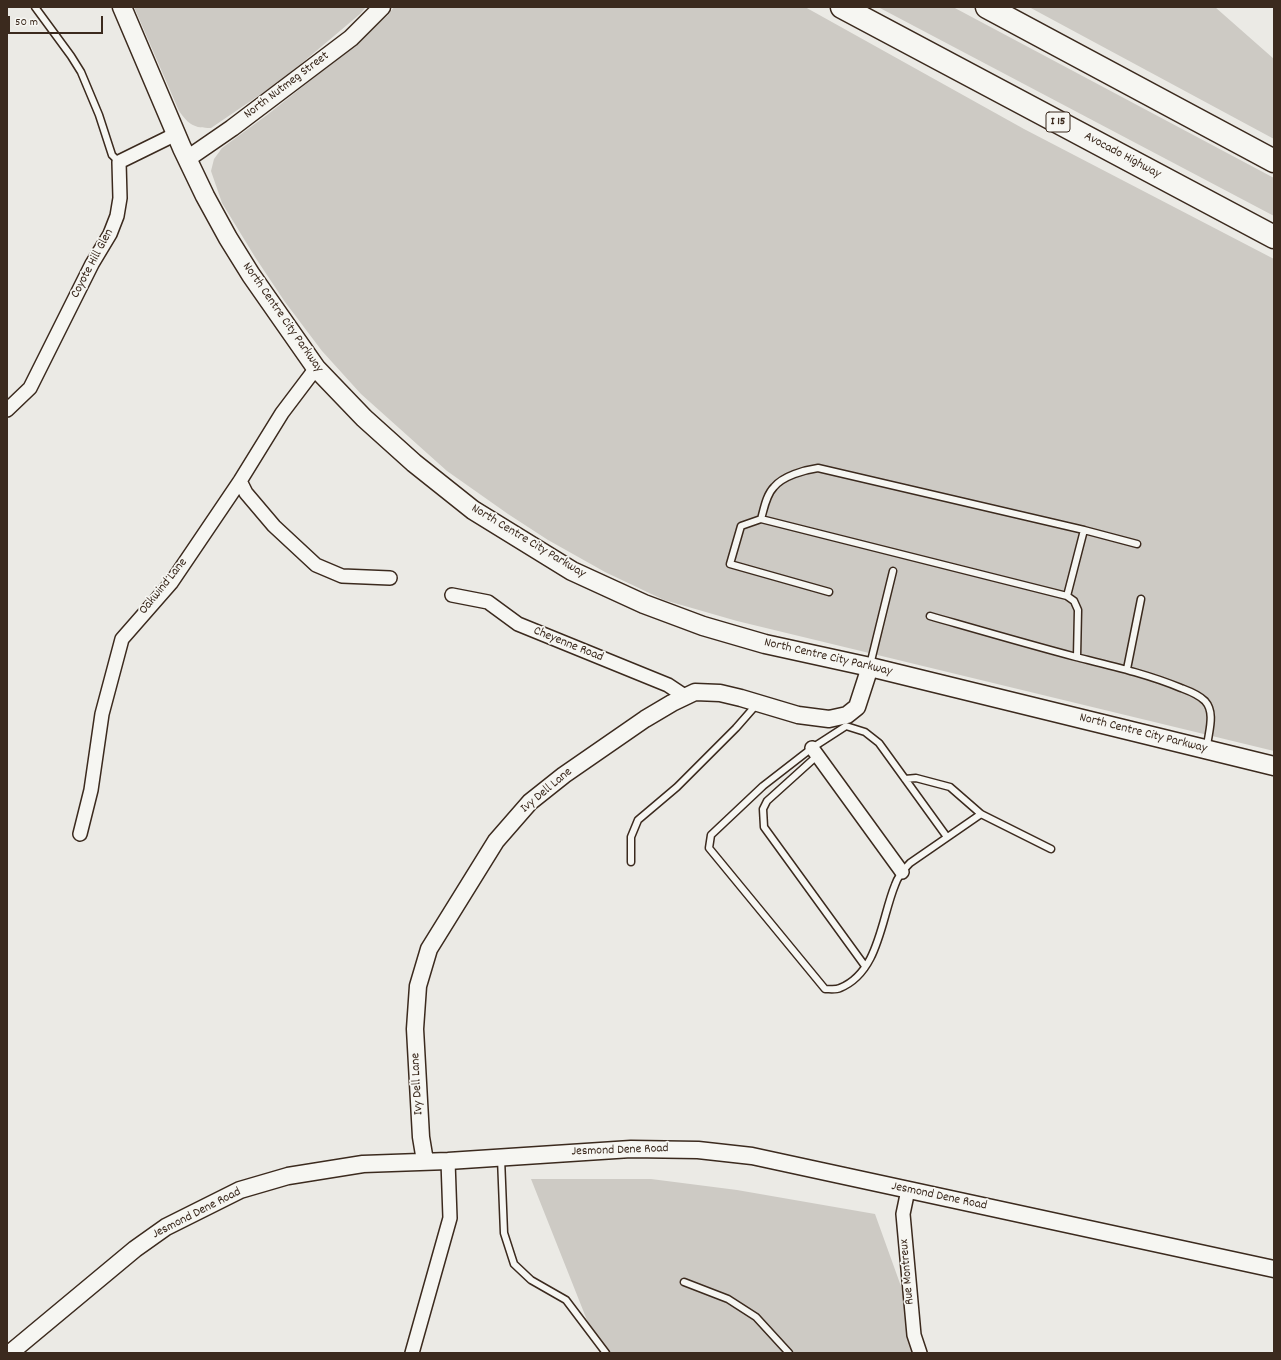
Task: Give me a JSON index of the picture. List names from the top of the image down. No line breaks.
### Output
{"streets":{"highway":["I 15","Avocado Highway"],"main road":["North Centre City Parkway"],"street":["North Nutmeg Street","Coyote Hill Glen","Oakwind Lane","Cheyenne Road","Ivy Dell Lane","Jesmond Dene Road","Rue Montreux"]},"crossings":[["North Nutmeg Street","North Centre City Parkway"],["North Centre City Parkway","Oakwind Lane"],["Cheyenne Road","Ivy Dell Lane"],["Ivy Dell Lane","Jesmond Dene Road"],["Jesmond Dene Road","Rue Montreux"]],"scale_bar":"50 m"}
